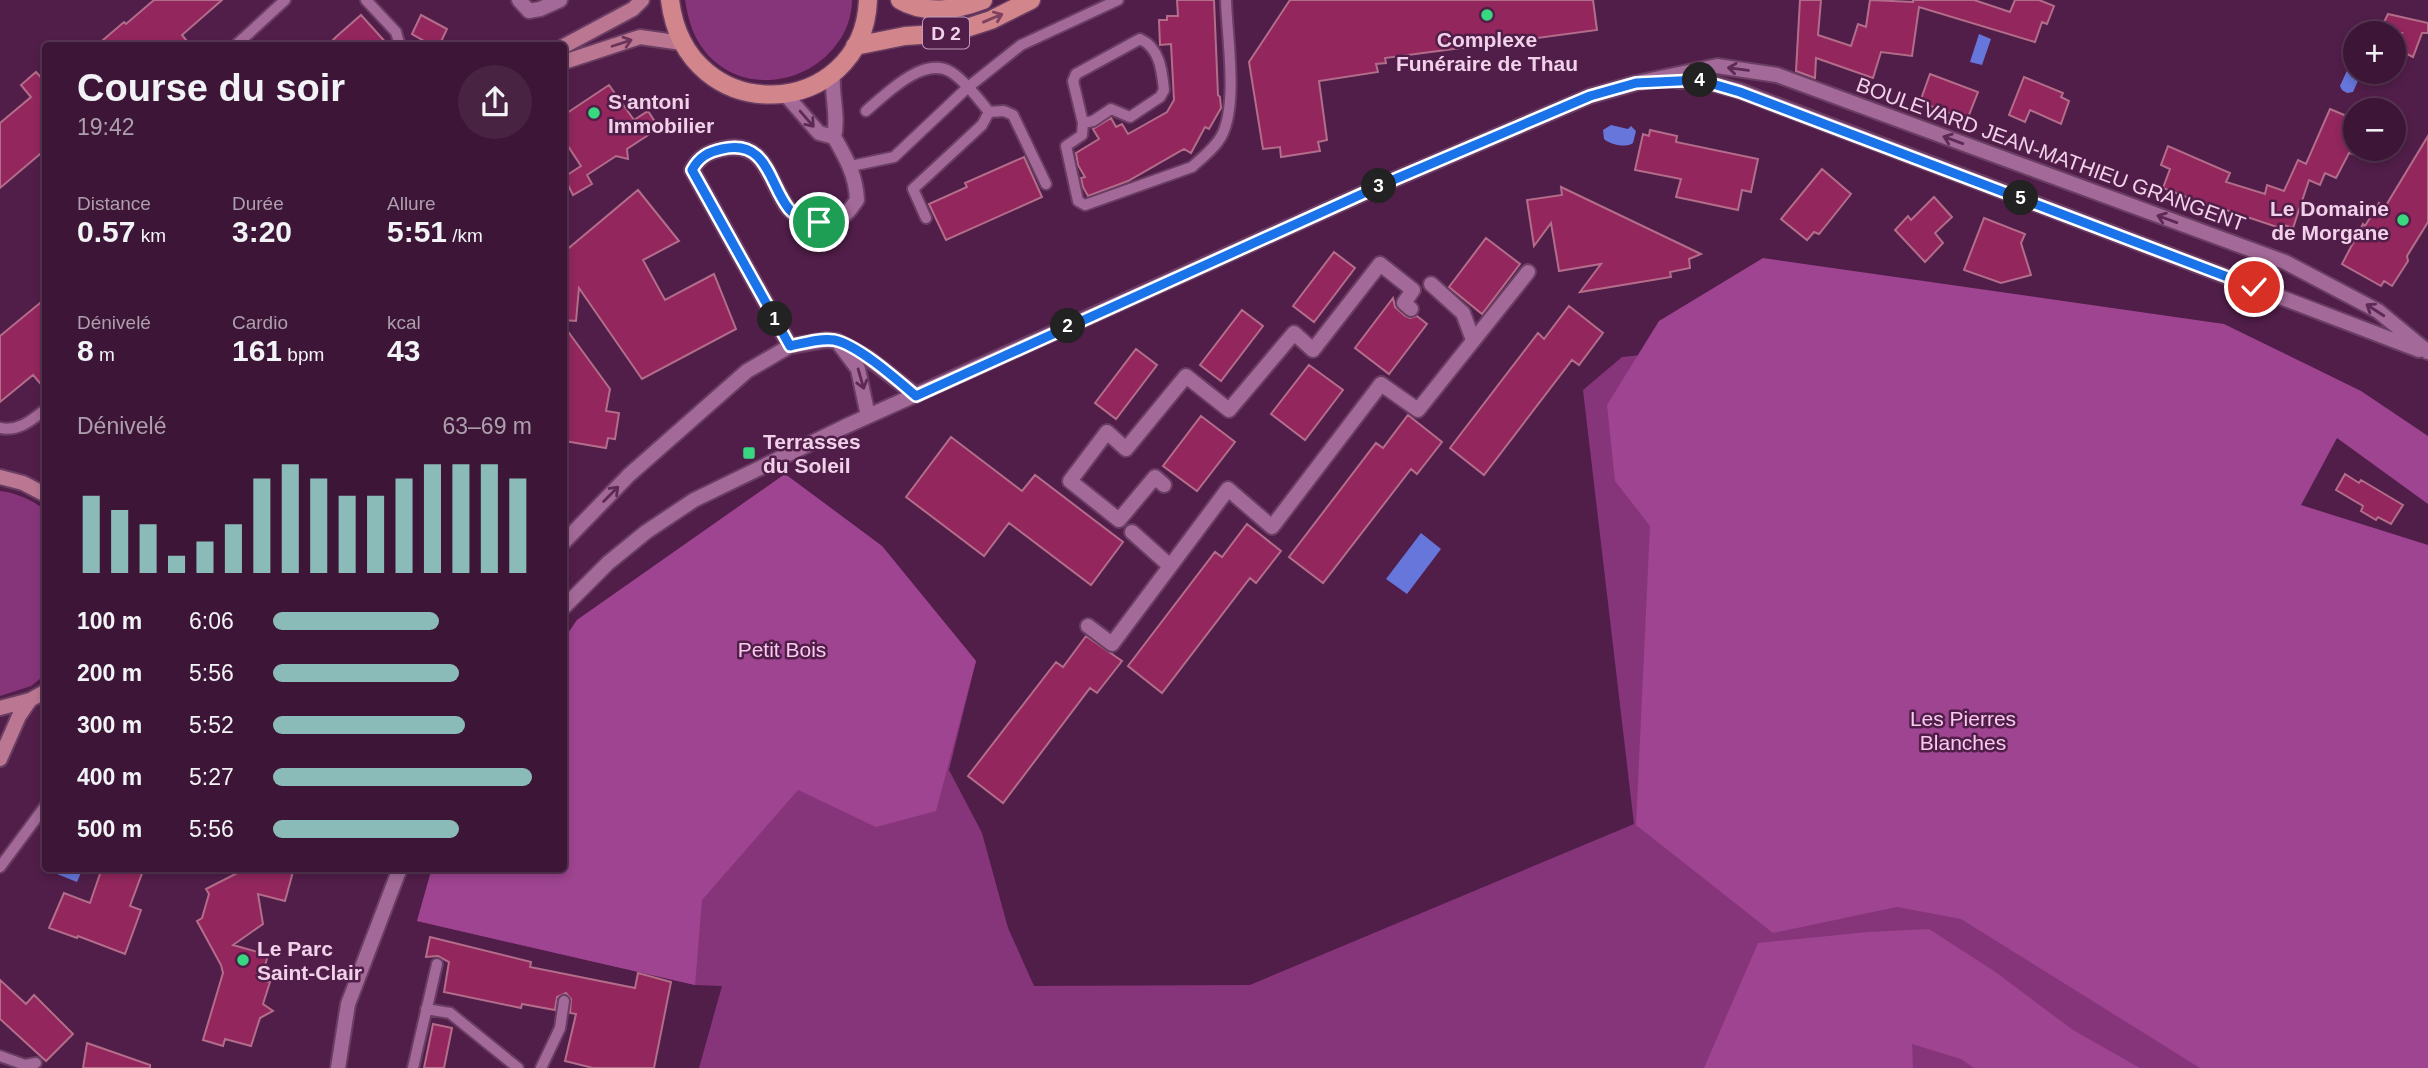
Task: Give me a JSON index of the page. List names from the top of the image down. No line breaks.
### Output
{"streets":{"main road":["D 2"],"street":["BOULEVARD JEAN-MATHIEU GRANGENT"]},"parks":["Petit Bois","Les Pierres Blanches"],"places":{"other":["Complexe Funéraire de Thau","S'antoni Immobilier","Le Domaine de Morgane","Le Parc Saint-Clair"],"transit":["Terrasses du Soleil"]},"page":{"map_buttons":["+","−"],"heading":["Course du soir","19:42"],"pins":["4","3","5","1","2"],"stats":[["Distance","0.57 km"],["Durée","3:20"],["Allure","5:51 /km"],["Dénivelé","8 m"],["Cardio","161 bpm"],["kcal","43"]],"chart":["Dénivelé","63–69 m"],"list":[{"name":"100 m","note":"6:06"},{"name":"200 m","note":"5:56"},{"name":"300 m","note":"5:52"},{"name":"400 m","note":"5:27"},{"name":"500 m","note":"5:56"}]}}
